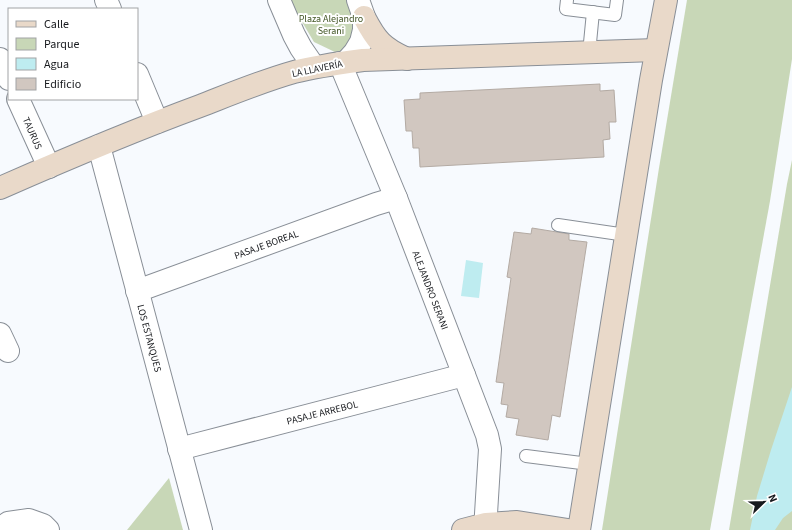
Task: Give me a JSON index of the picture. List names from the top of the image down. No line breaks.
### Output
{"streets":{"street":["LA LLAVERÍA","TAURUS","PASAJE BOREAL","ALEJANDRO SERANI","LOS ESTANQUES","PASAJE ARREBOL"]},"crossings":[["LA LLAVERÍA","TAURUS"],["LA LLAVERÍA","ALEJANDRO SERANI"],["LA LLAVERÍA","LOS ESTANQUES"],["PASAJE BOREAL","ALEJANDRO SERANI"],["PASAJE BOREAL","LOS ESTANQUES"],["ALEJANDRO SERANI","PASAJE ARREBOL"],["LOS ESTANQUES","PASAJE ARREBOL"]],"parks":["Plaza Alejandro Serani"],"legend":["Calle","Parque","Agua","Edificio"],"north":"top right"}
